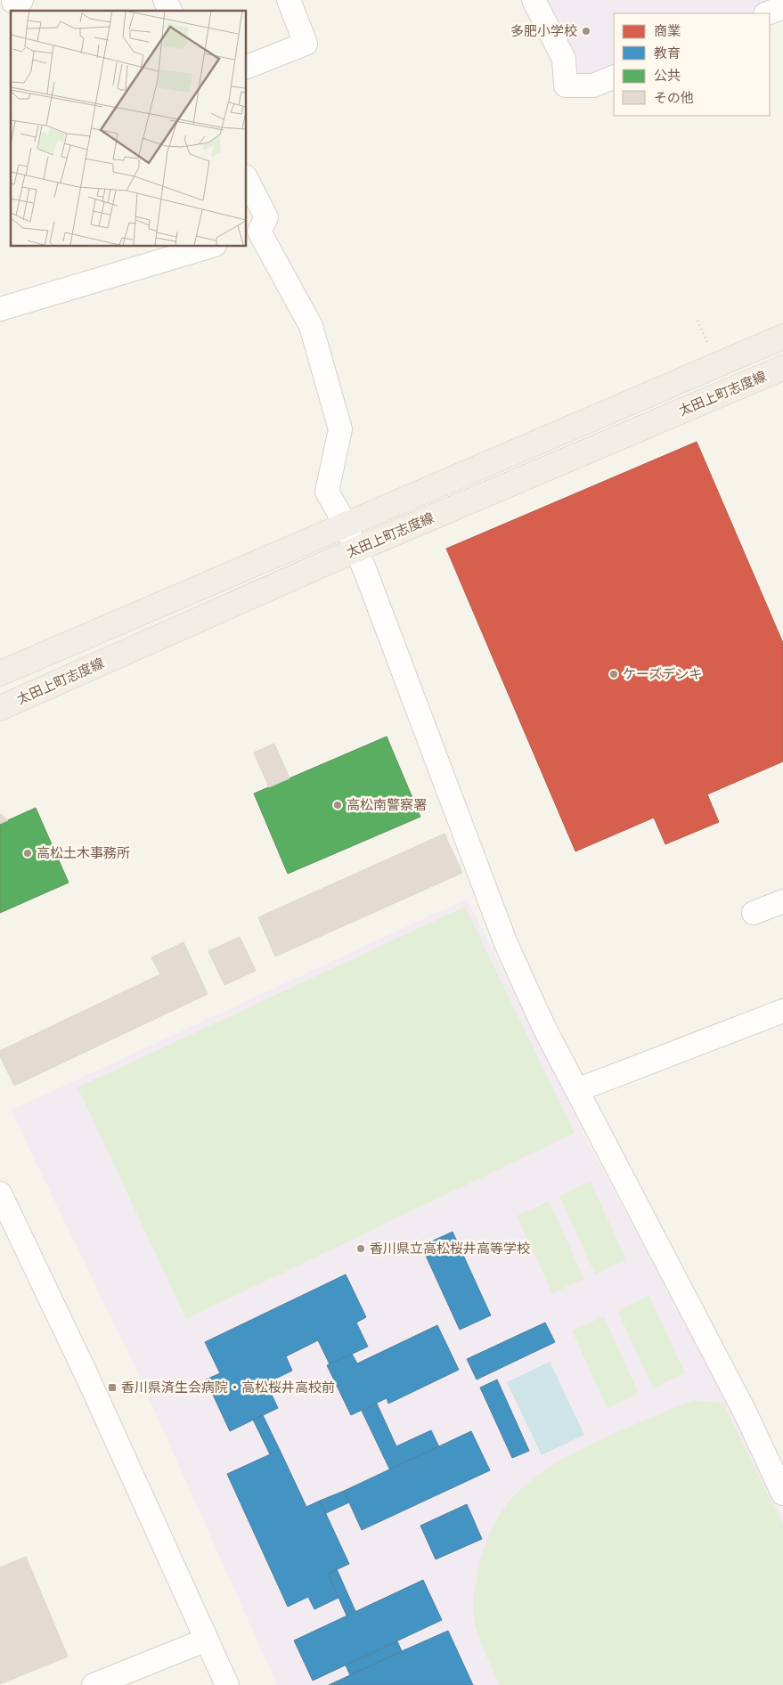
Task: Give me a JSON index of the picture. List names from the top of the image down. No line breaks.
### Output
{"streets":{"main road":["太田上町志度線"]},"places":{"other":["多肥小学校","ケーズデンキ","高松南警察署","高松土木事務所","香川県立高松桜井高等学校"],"transit":["香川県済生会病院・高松桜井高校前"]},"legend":["商業","教育","公共","その他"]}
